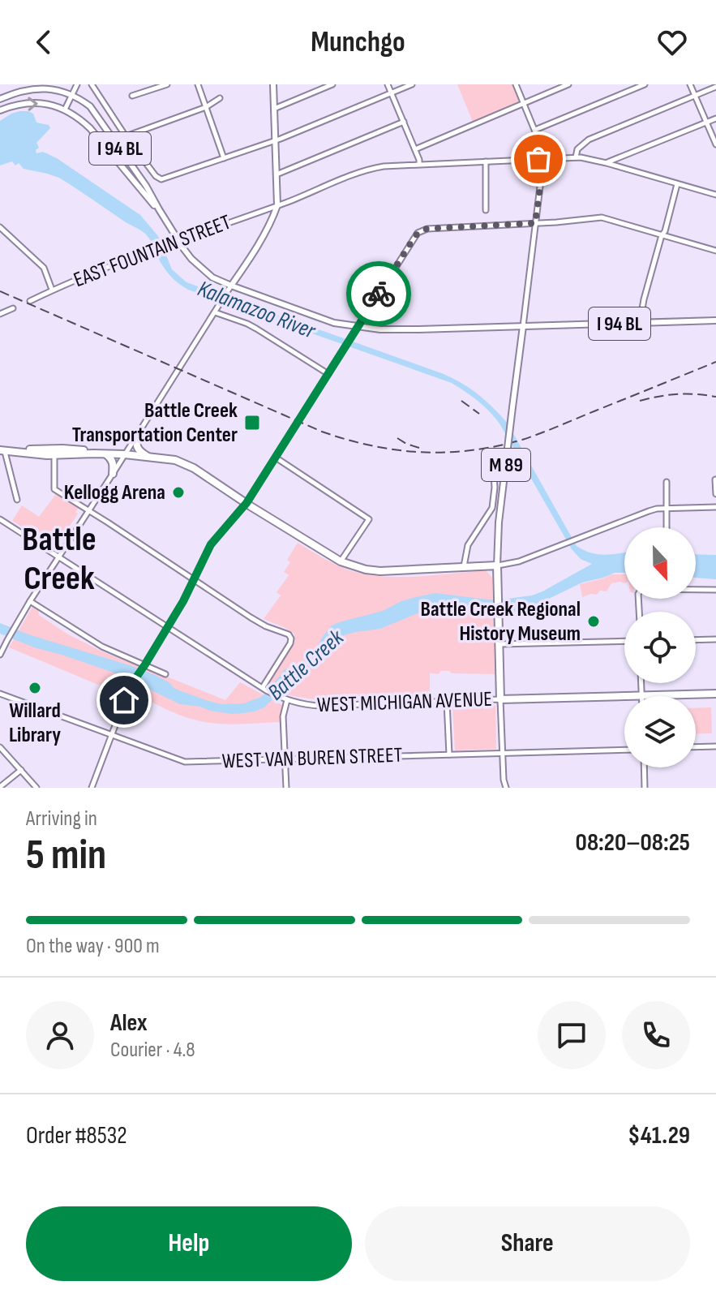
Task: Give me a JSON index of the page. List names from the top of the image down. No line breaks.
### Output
{"streets":{"highway":["M 89","WEST MICHIGAN AVENUE"],"main road":["I 94 BL"],"street":["EAST FOUNTAIN STREET","WEST VAN BUREN STREET"]},"crossings":[["I 94 BL","EAST FOUNTAIN STREET"],["I 94 BL","M 89"],["M 89","WEST MICHIGAN AVENUE"]],"districts":["Battle Creek"],"water":["Kalamazoo River","Battle Creek"],"places":{"transit":["Battle Creek Transportation Center"],"other":["Kellogg Arena","Battle Creek Regional History Museum","Willard Library"]},"north":"bottom","page":{"header":"Munchgo","heading":["5 min","Arriving in","08:20–08:25"],"panel":["Alex","Courier · 4.8","Order #8532","$41.29"],"bar":"On the way · 900 m","buttons":["Help","Share"]}}
